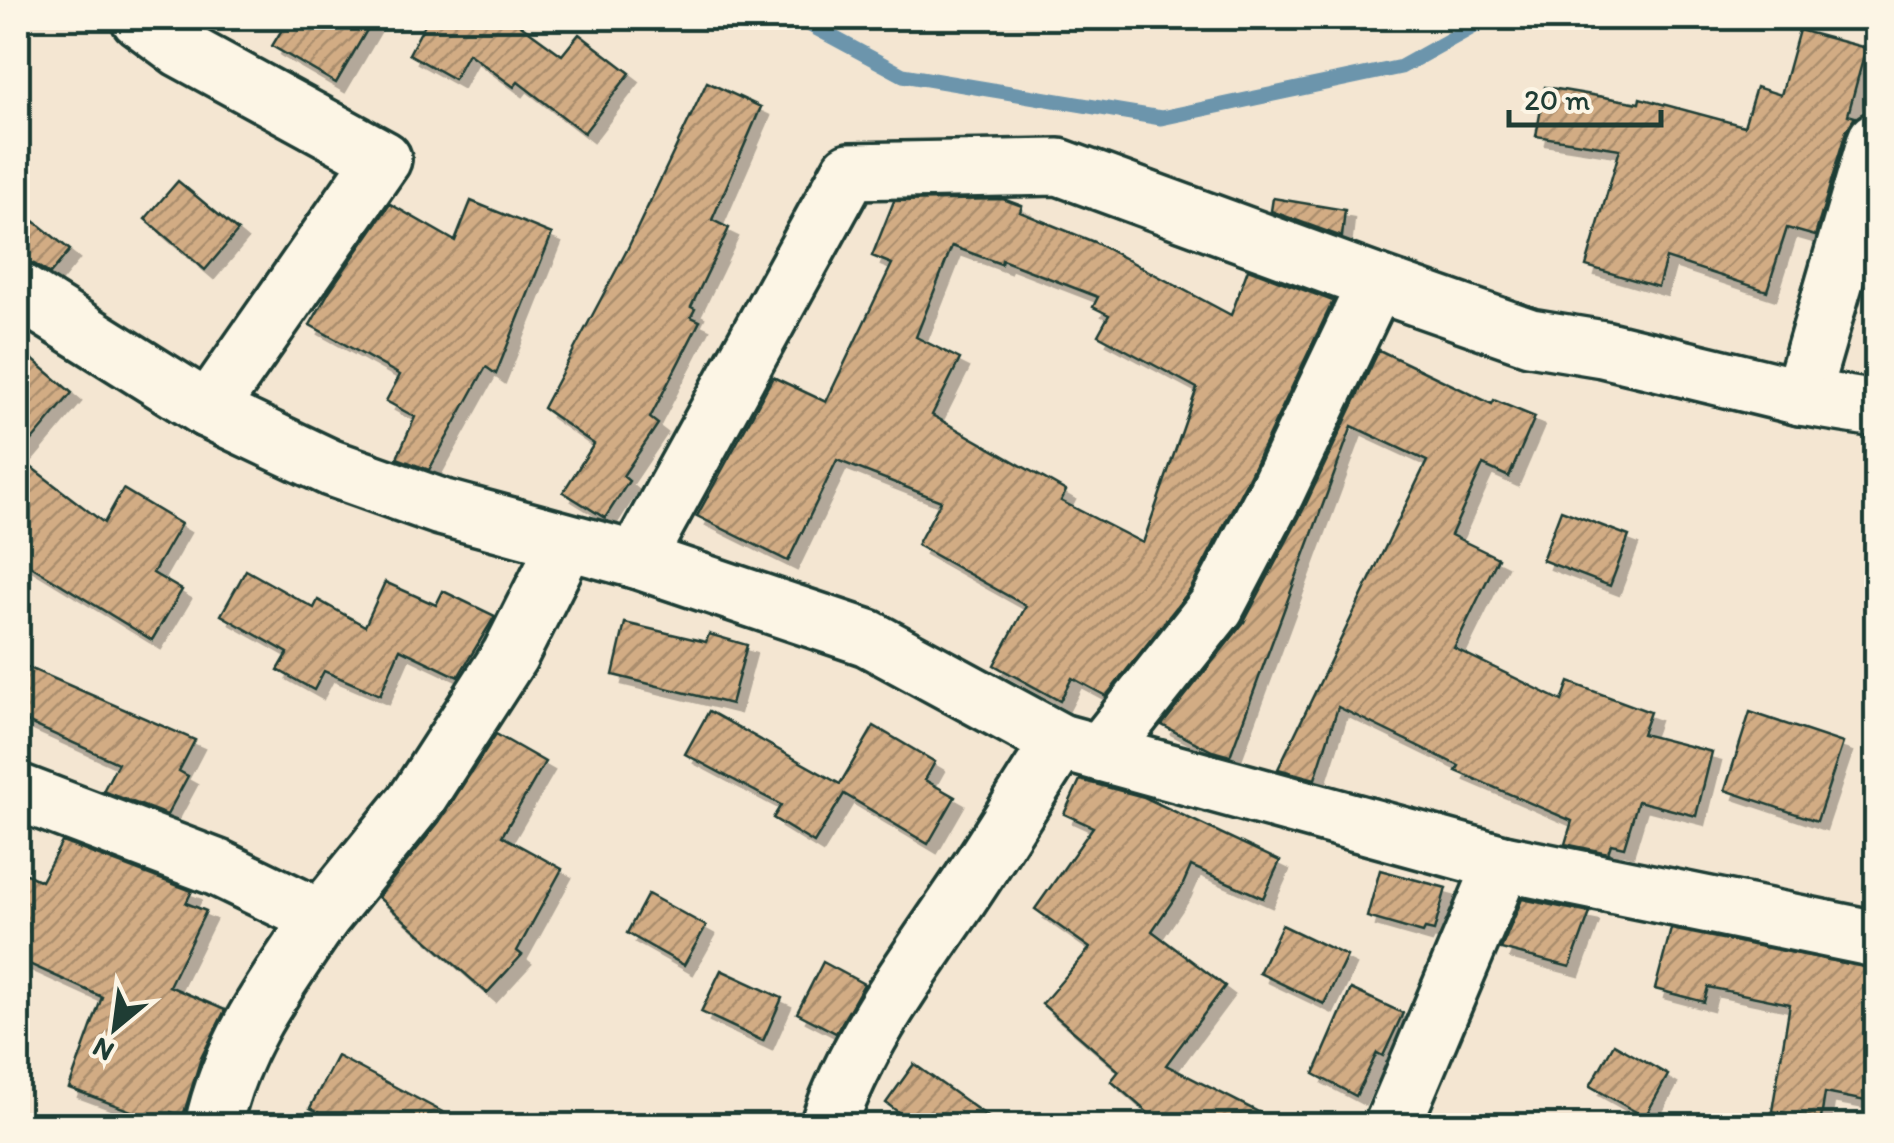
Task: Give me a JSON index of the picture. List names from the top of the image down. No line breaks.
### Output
{"scale_bar":"20 m","north":"bottom left"}
